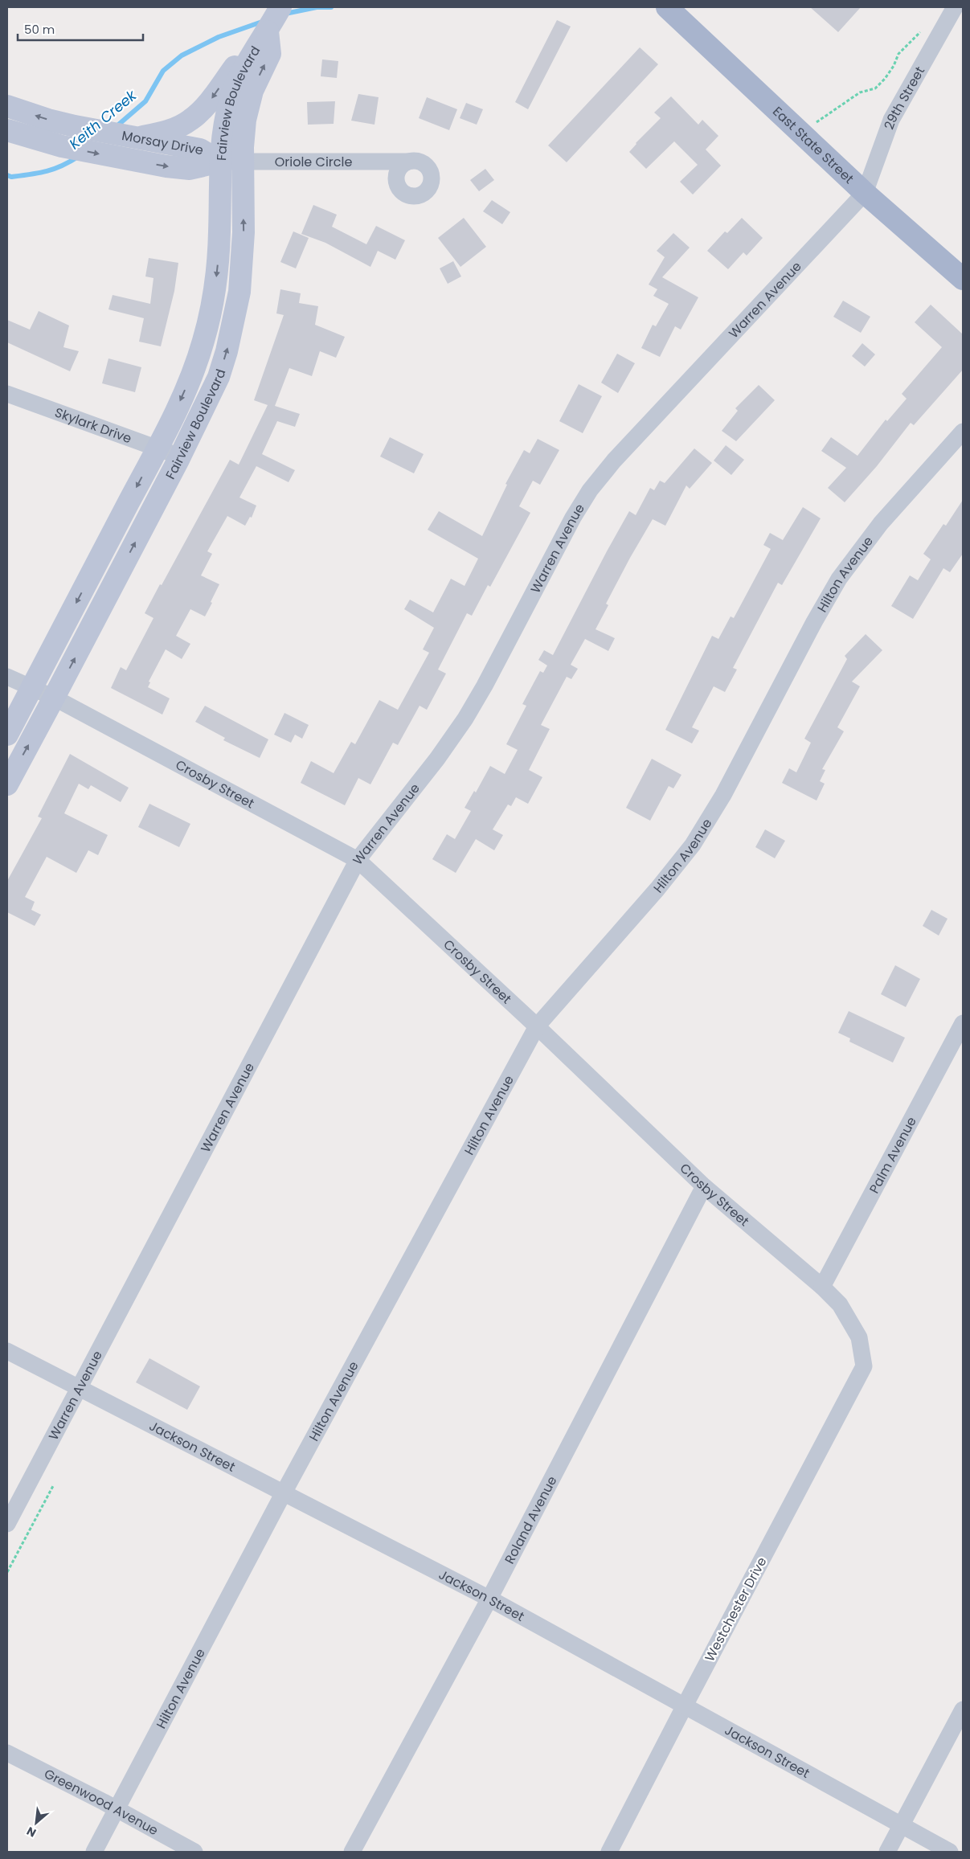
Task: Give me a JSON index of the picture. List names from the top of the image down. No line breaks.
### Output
{"streets":{"main road":["East State Street"],"street":["29th Street","Fairview Boulevard","Morsay Drive","Oriole Circle","Warren Avenue","Skylark Drive","Hilton Avenue","Crosby Street","Palm Avenue","Jackson Street","Roland Avenue","Westchester Drive","Greenwood Avenue"]},"crossings":[["29th Street","East State Street"],["29th Street","Warren Avenue"],["Fairview Boulevard","Morsay Drive"],["Fairview Boulevard","Oriole Circle"],["Fairview Boulevard","Skylark Drive"],["Fairview Boulevard","Crosby Street"],["Morsay Drive","Oriole Circle"],["East State Street","Warren Avenue"],["Warren Avenue","Crosby Street"],["Warren Avenue","Jackson Street"],["Hilton Avenue","Crosby Street"],["Hilton Avenue","Jackson Street"],["Hilton Avenue","Greenwood Avenue"],["Crosby Street","Palm Avenue"],["Crosby Street","Roland Avenue"],["Crosby Street","Westchester Drive"],["Jackson Street","Roland Avenue"],["Jackson Street","Westchester Drive"]],"water":["Keith Creek"],"scale_bar":"50 m","north":"bottom left"}
